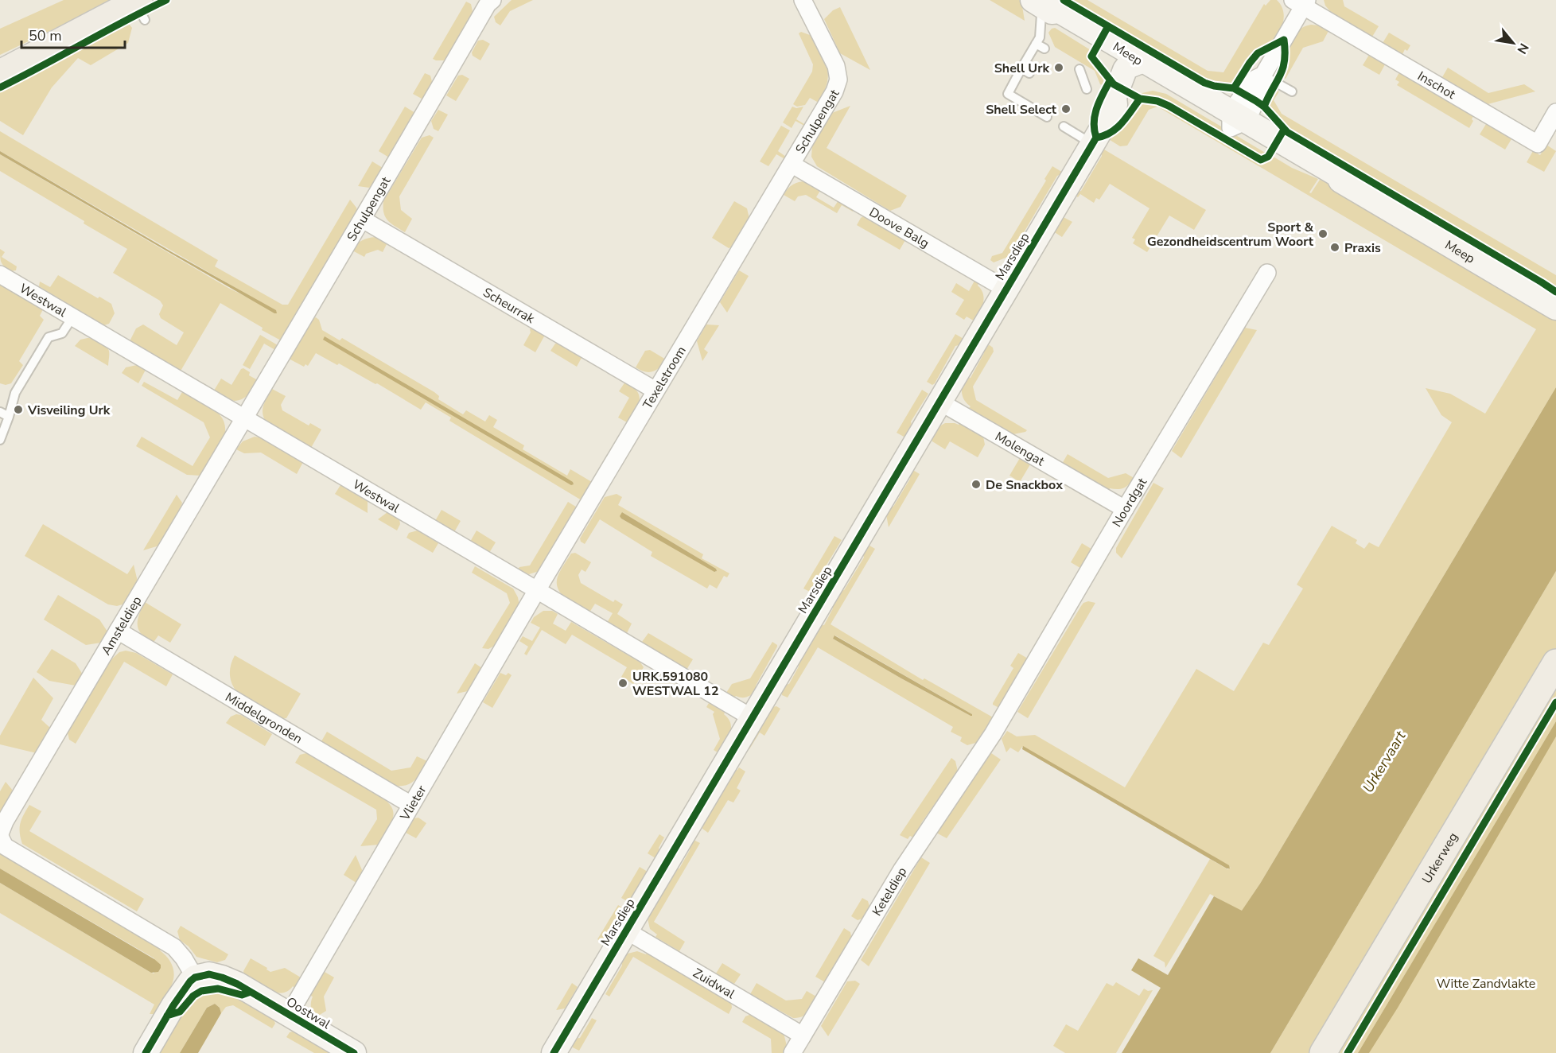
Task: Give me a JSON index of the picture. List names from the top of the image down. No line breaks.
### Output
{"streets":{"main road":["Urkerweg"],"street":["Meep","Inschot","Schulpengat","Doove Balg","Marsdiep","Westwal","Scheurrak","Texelstroom","Molengat","Noordgat","Amsteldiep","Middelgronden","Vlieter","Keteldiep","Zuidwal","Oostwal"]},"crossings":[["Meep","Marsdiep"],["Schulpengat","Doove Balg"],["Schulpengat","Westwal"],["Schulpengat","Scheurrak"],["Schulpengat","Texelstroom"],["Schulpengat","Amsteldiep"],["Doove Balg","Marsdiep"],["Doove Balg","Texelstroom"],["Marsdiep","Westwal"],["Marsdiep","Molengat"],["Marsdiep","Zuidwal"],["Westwal","Texelstroom"],["Westwal","Amsteldiep"],["Westwal","Vlieter"],["Scheurrak","Texelstroom"],["Texelstroom","Vlieter"],["Molengat","Noordgat"],["Noordgat","Keteldiep"],["Amsteldiep","Middelgronden"],["Middelgronden","Vlieter"],["Vlieter","Oostwal"],["Keteldiep","Zuidwal"]],"water":["Urkervaart"],"parks":["Witte Zandvlakte"],"places":["Shell Urk","Shell Select","Sport & Gezondheidscentrum Woort","Praxis","Visveiling Urk","De Snackbox","URK.591080 WESTWAL 12"],"scale_bar":"50 m","north":"bottom right"}
